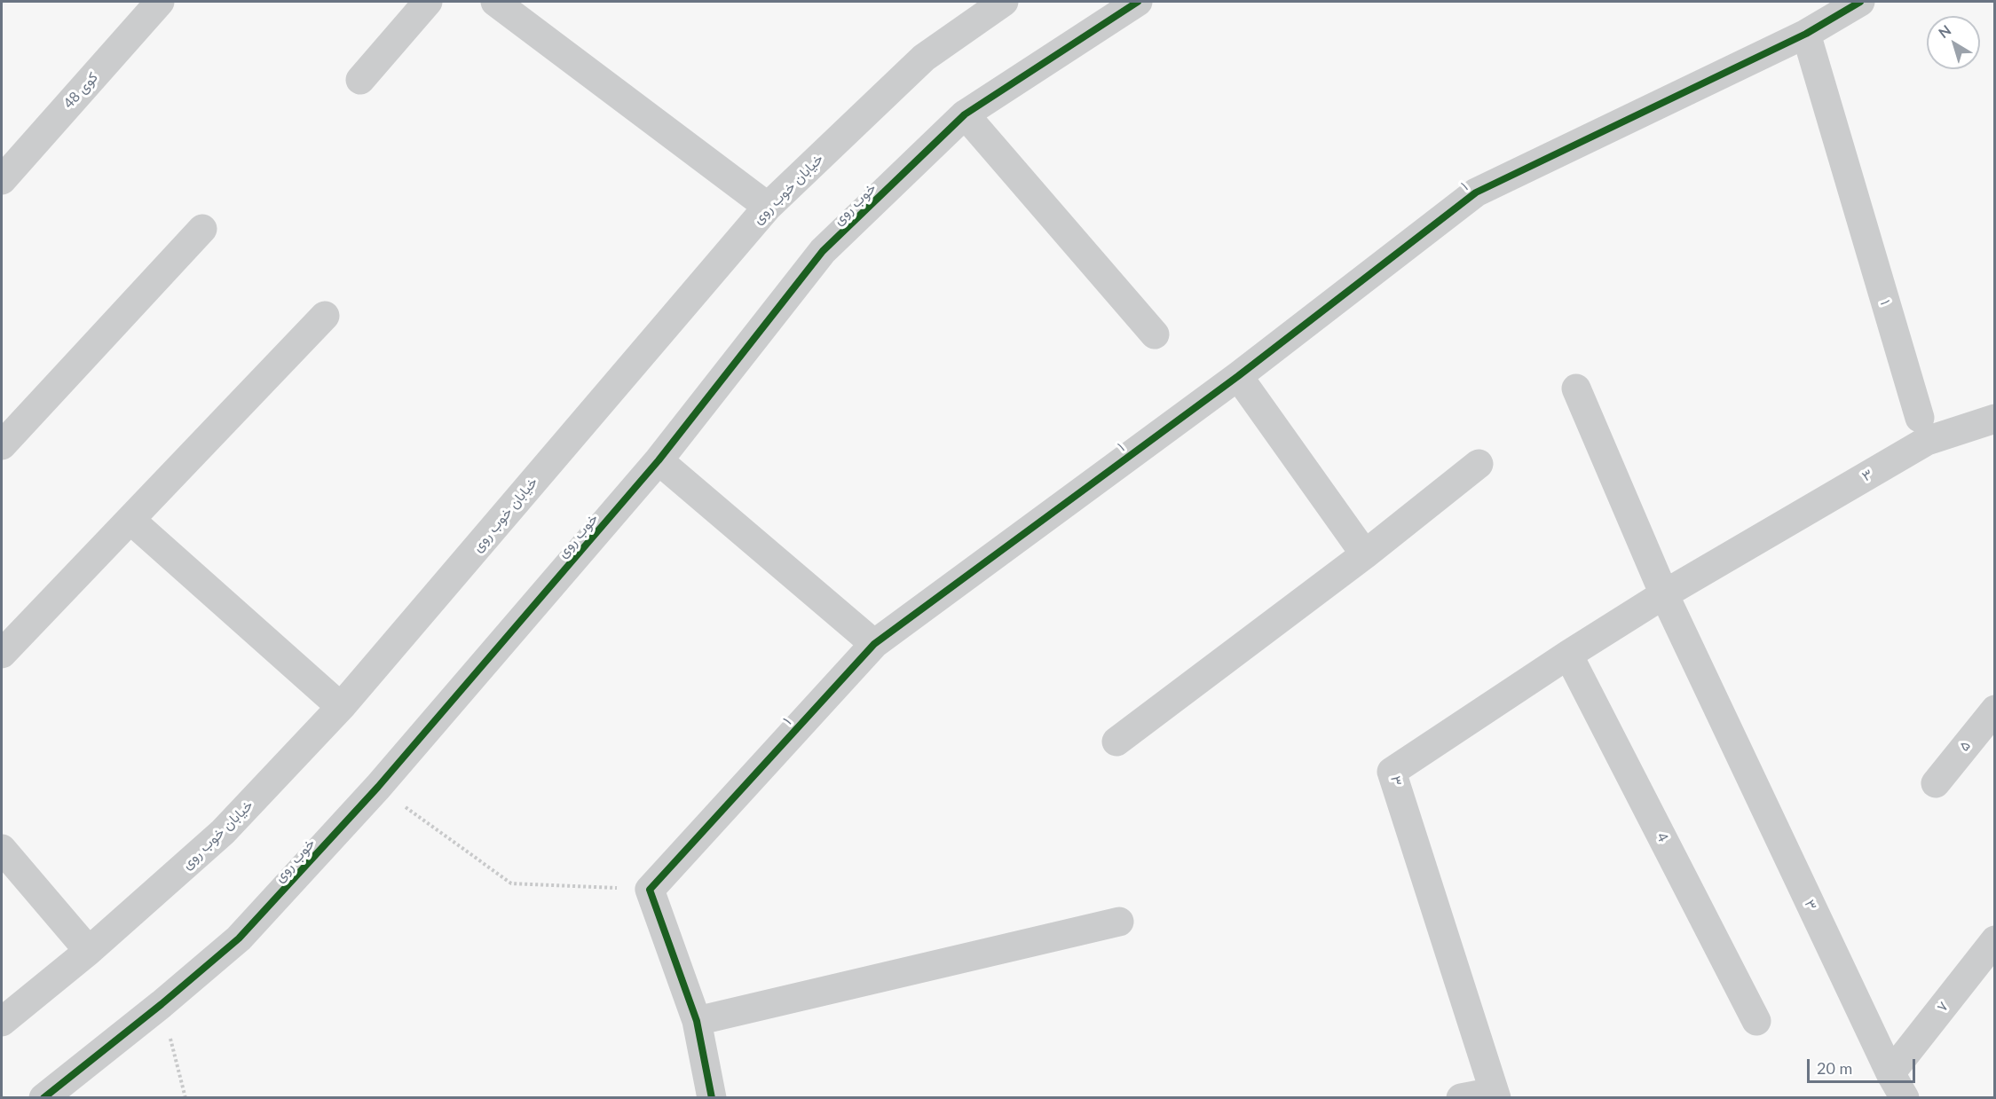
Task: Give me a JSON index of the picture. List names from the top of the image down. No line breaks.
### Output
{"streets":{"street":["کوی 48","۱","خیابان خوب روی","خوب روی","۳","۵","4","۷"]},"crossings":[["۳","4"],["۳","۷"]],"scale_bar":"20 m","north":"top left"}
